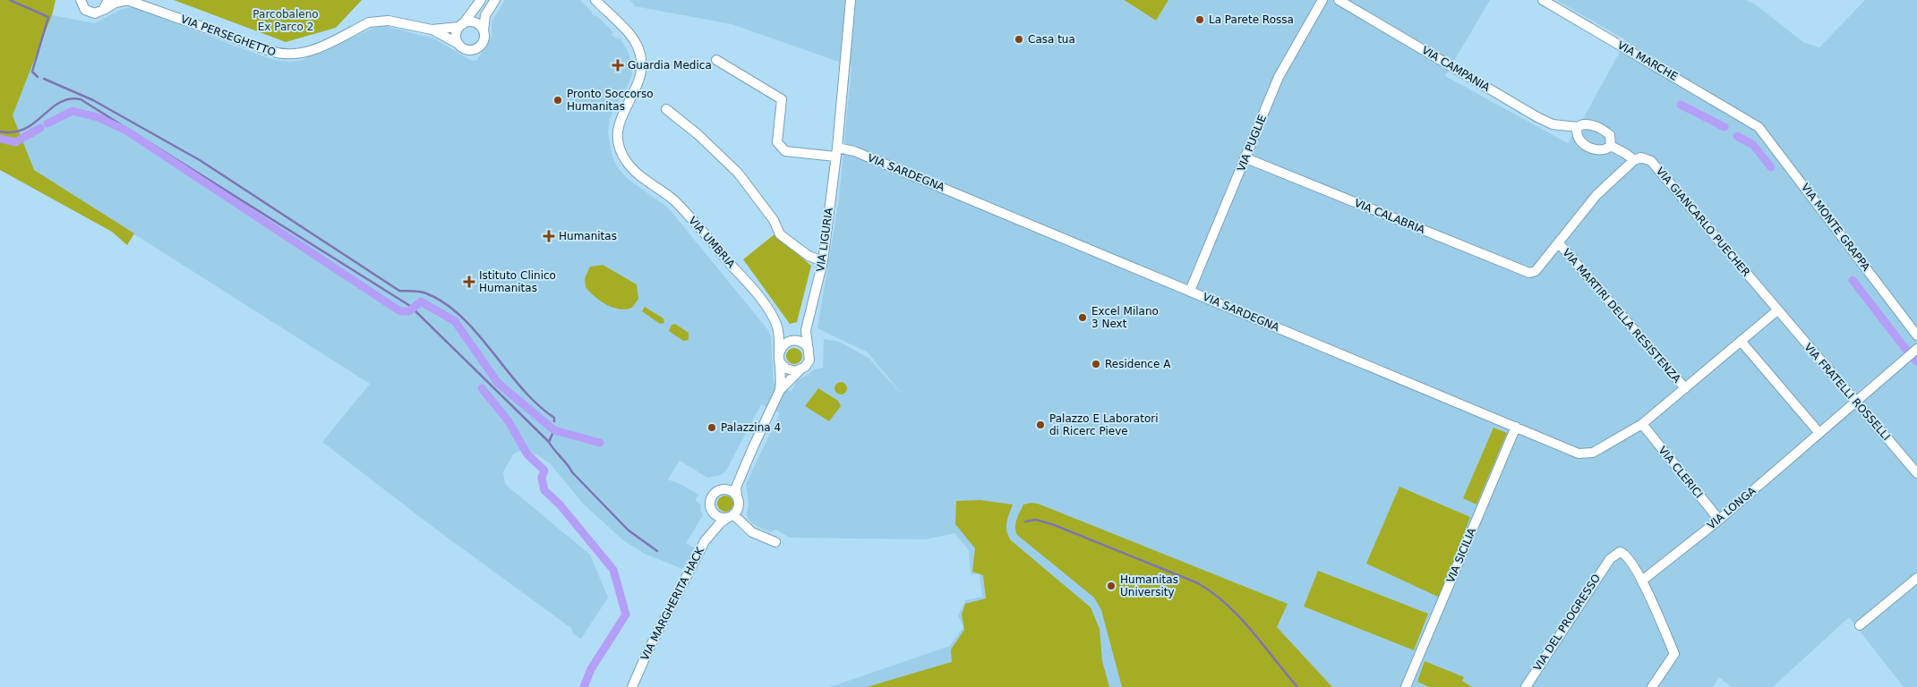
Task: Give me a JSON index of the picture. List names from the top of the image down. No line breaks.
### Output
{"streets":{"street":["VIA PERSEGHETTO","VIA MARCHE","VIA CAMPANIA","VIA PUGLIE","VIA SARDEGNA","VIA CALABRIA","VIA GIANCARLO PUECHER","VIA MONTE GRAPPA","VIA LIGURIA","VIA UMBRIA","VIA MARTIRI DELLA RESISTENZA","VIA FRATELLI ROSSELLI","VIA CLERICI","VIA LONGA","VIA SICILIA","VIA MARGHERITA HACK","VIA DEL PROGRESSO"]},"crossings":[["VIA MARCHE","VIA MONTE GRAPPA"],["VIA CAMPANIA","VIA GIANCARLO PUECHER"],["VIA PUGLIE","VIA SARDEGNA"],["VIA PUGLIE","VIA CALABRIA"],["VIA SARDEGNA","VIA GIANCARLO PUECHER"],["VIA SARDEGNA","VIA LIGURIA"],["VIA SARDEGNA","VIA MARTIRI DELLA RESISTENZA"],["VIA SARDEGNA","VIA FRATELLI ROSSELLI"],["VIA SARDEGNA","VIA CLERICI"],["VIA SARDEGNA","VIA SICILIA"],["VIA CALABRIA","VIA MARTIRI DELLA RESISTENZA"],["VIA GIANCARLO PUECHER","VIA FRATELLI ROSSELLI"],["VIA LIGURIA","VIA UMBRIA"],["VIA FRATELLI ROSSELLI","VIA LONGA"],["VIA CLERICI","VIA LONGA"],["VIA LONGA","VIA DEL PROGRESSO"]],"parks":["Parcobaleno Ex Parco 2"],"places":{"other":["La Parete Rossa","Casa tua","Pronto Soccorso Humanitas","Excel Milano 3 Next","Residence A","Palazzo E Laboratori di Ricerc Pieve","Palazzina 4","Humanitas University"],"health":["Guardia Medica","Humanitas","Istituto Clinico Humanitas"]}}
